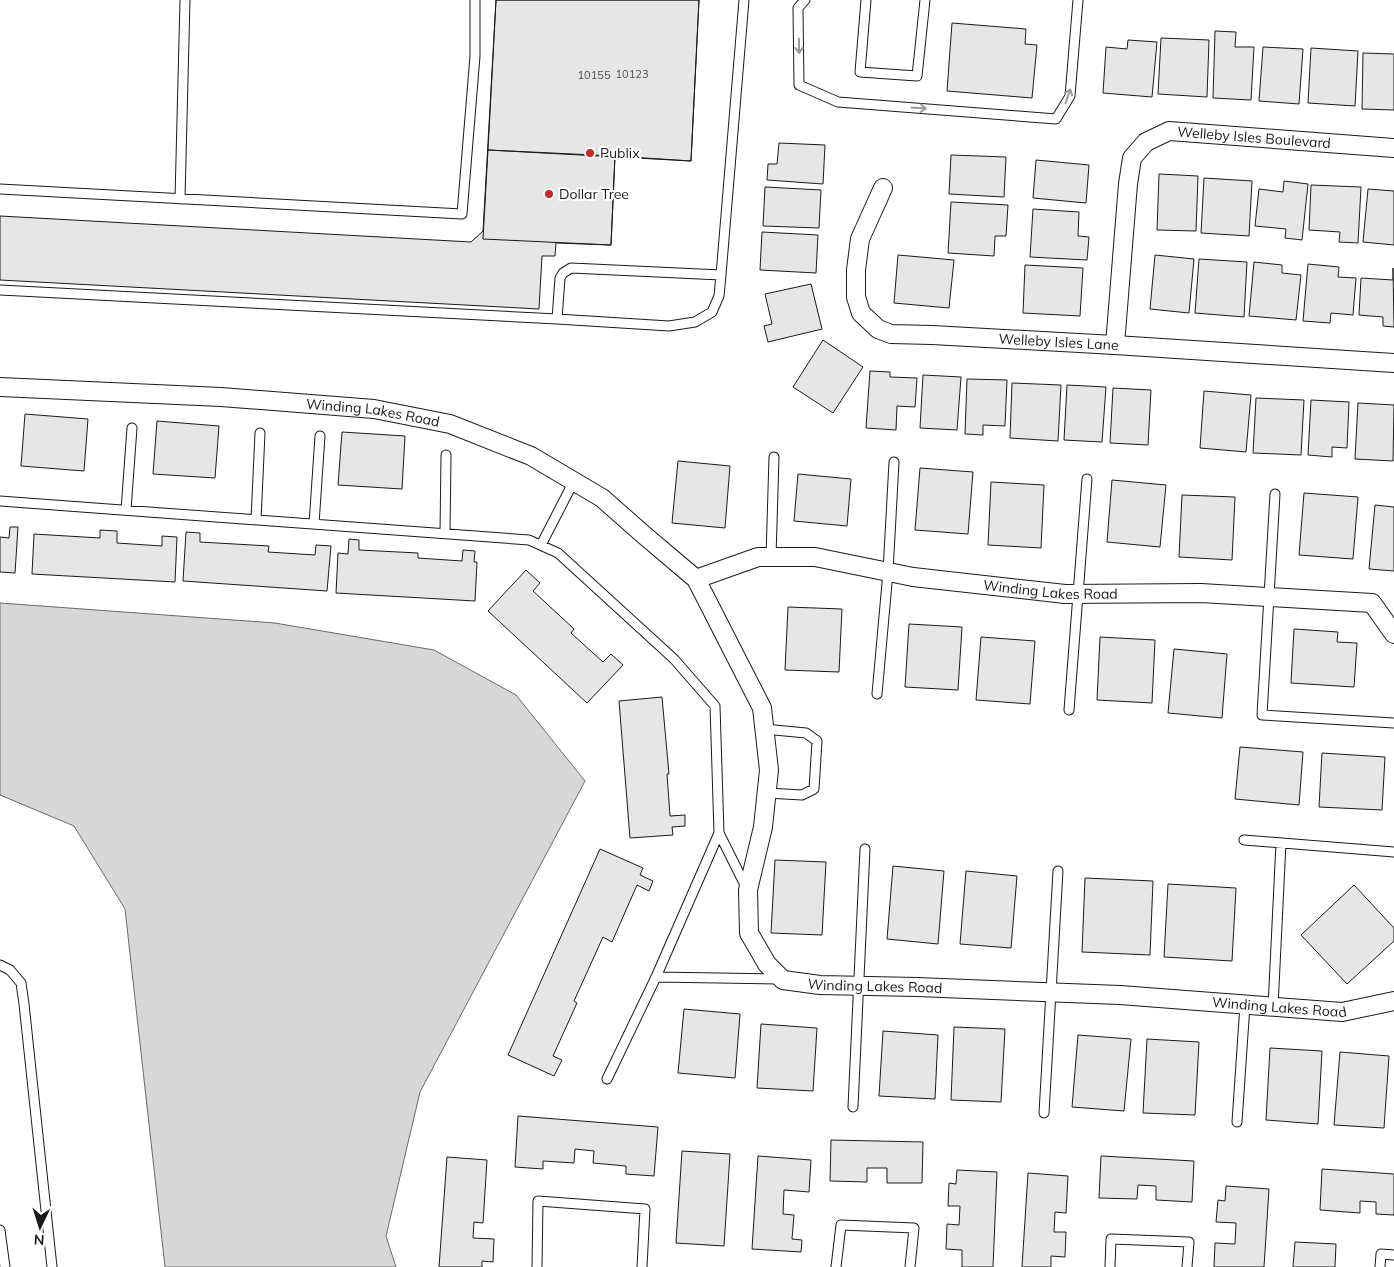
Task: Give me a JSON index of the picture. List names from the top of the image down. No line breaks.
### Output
{"streets":{"street":["Welleby Isles Boulevard","Welleby Isles Lane","Winding Lakes Road"]},"crossings":[["Welleby Isles Boulevard","Welleby Isles Lane"]],"places":["Publix","Dollar Tree"],"house_numbers":["10123","10155"],"north":"bottom"}
